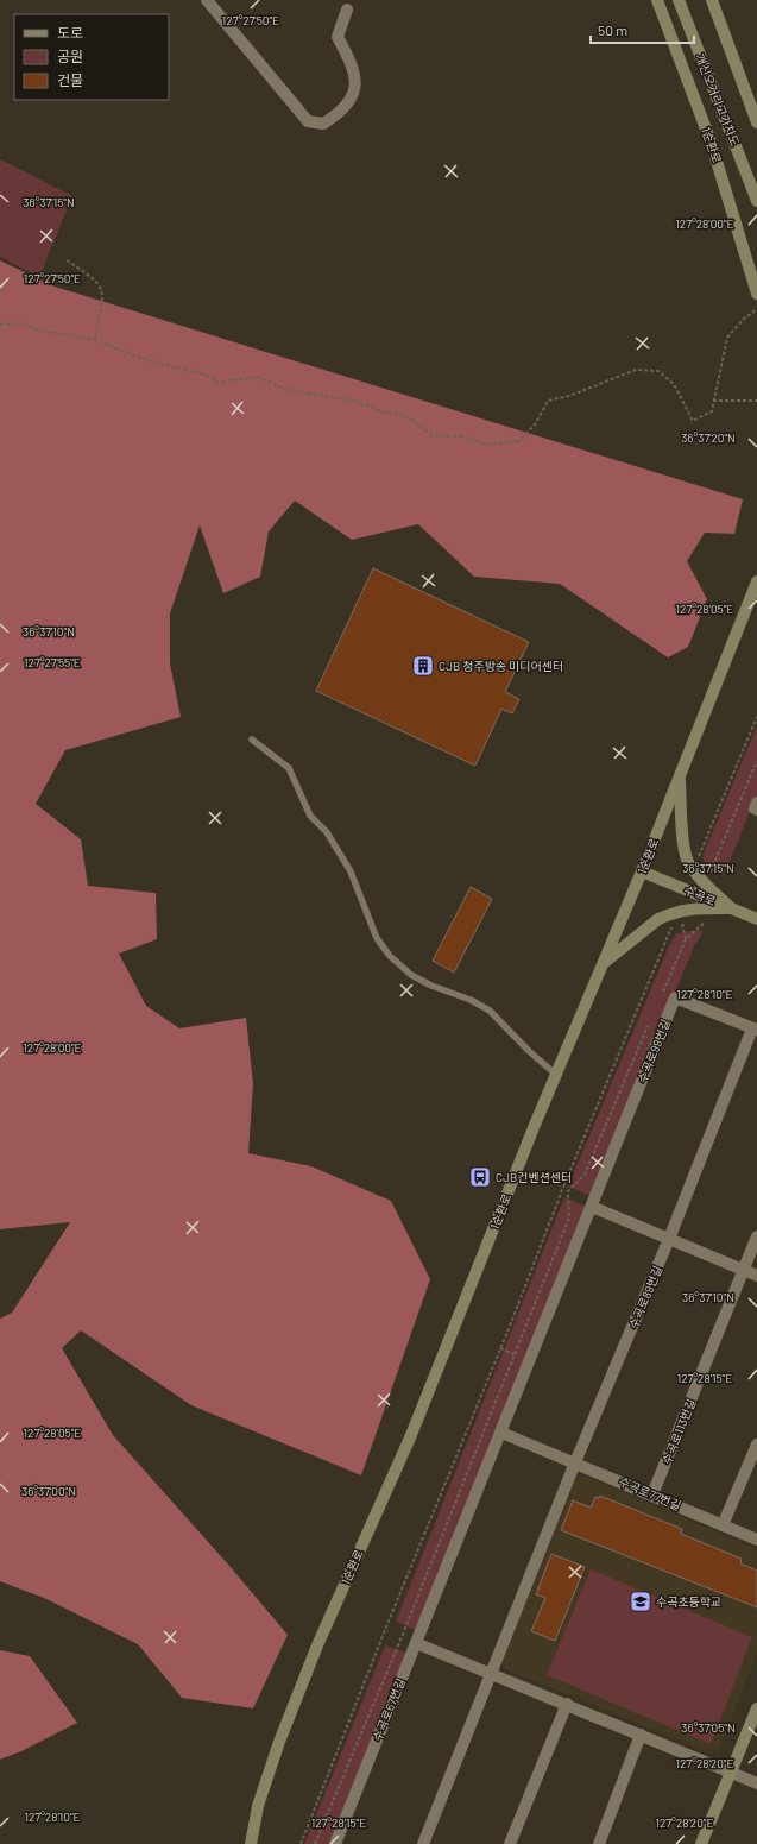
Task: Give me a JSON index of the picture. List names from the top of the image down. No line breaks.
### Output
{"streets":{"main road":["개신오거리고가차도","1순환로","수곡로"],"street":["수곡로99번길","수곡로89번길","수곡로113번길","수곡로77번길","수곡로67번길"]},"crossings":[["1순환로","수곡로"],["수곡로99번길","수곡로89번길"],["수곡로89번길","수곡로77번길"],["수곡로113번길","수곡로77번길"],["수곡로77번길","수곡로67번길"]],"places":{"building":["CJB 청주방송 미디어센터"],"bus stop":["CJB컨벤션센터"],"school or university":["수곡초등학교"]},"legend":["도로","공원","건물"],"scale_bar":"50 m","coordinates":["127°27'50\"E","36°37'15\"N","127°28'00\"E","36°37'20\"N","127°28'05\"E","36°37'10\"N","127°27'55\"E","127°28'10\"E","127°28'15\"E","36°37'00\"N","36°37'05\"N","127°28'20\"E"]}
